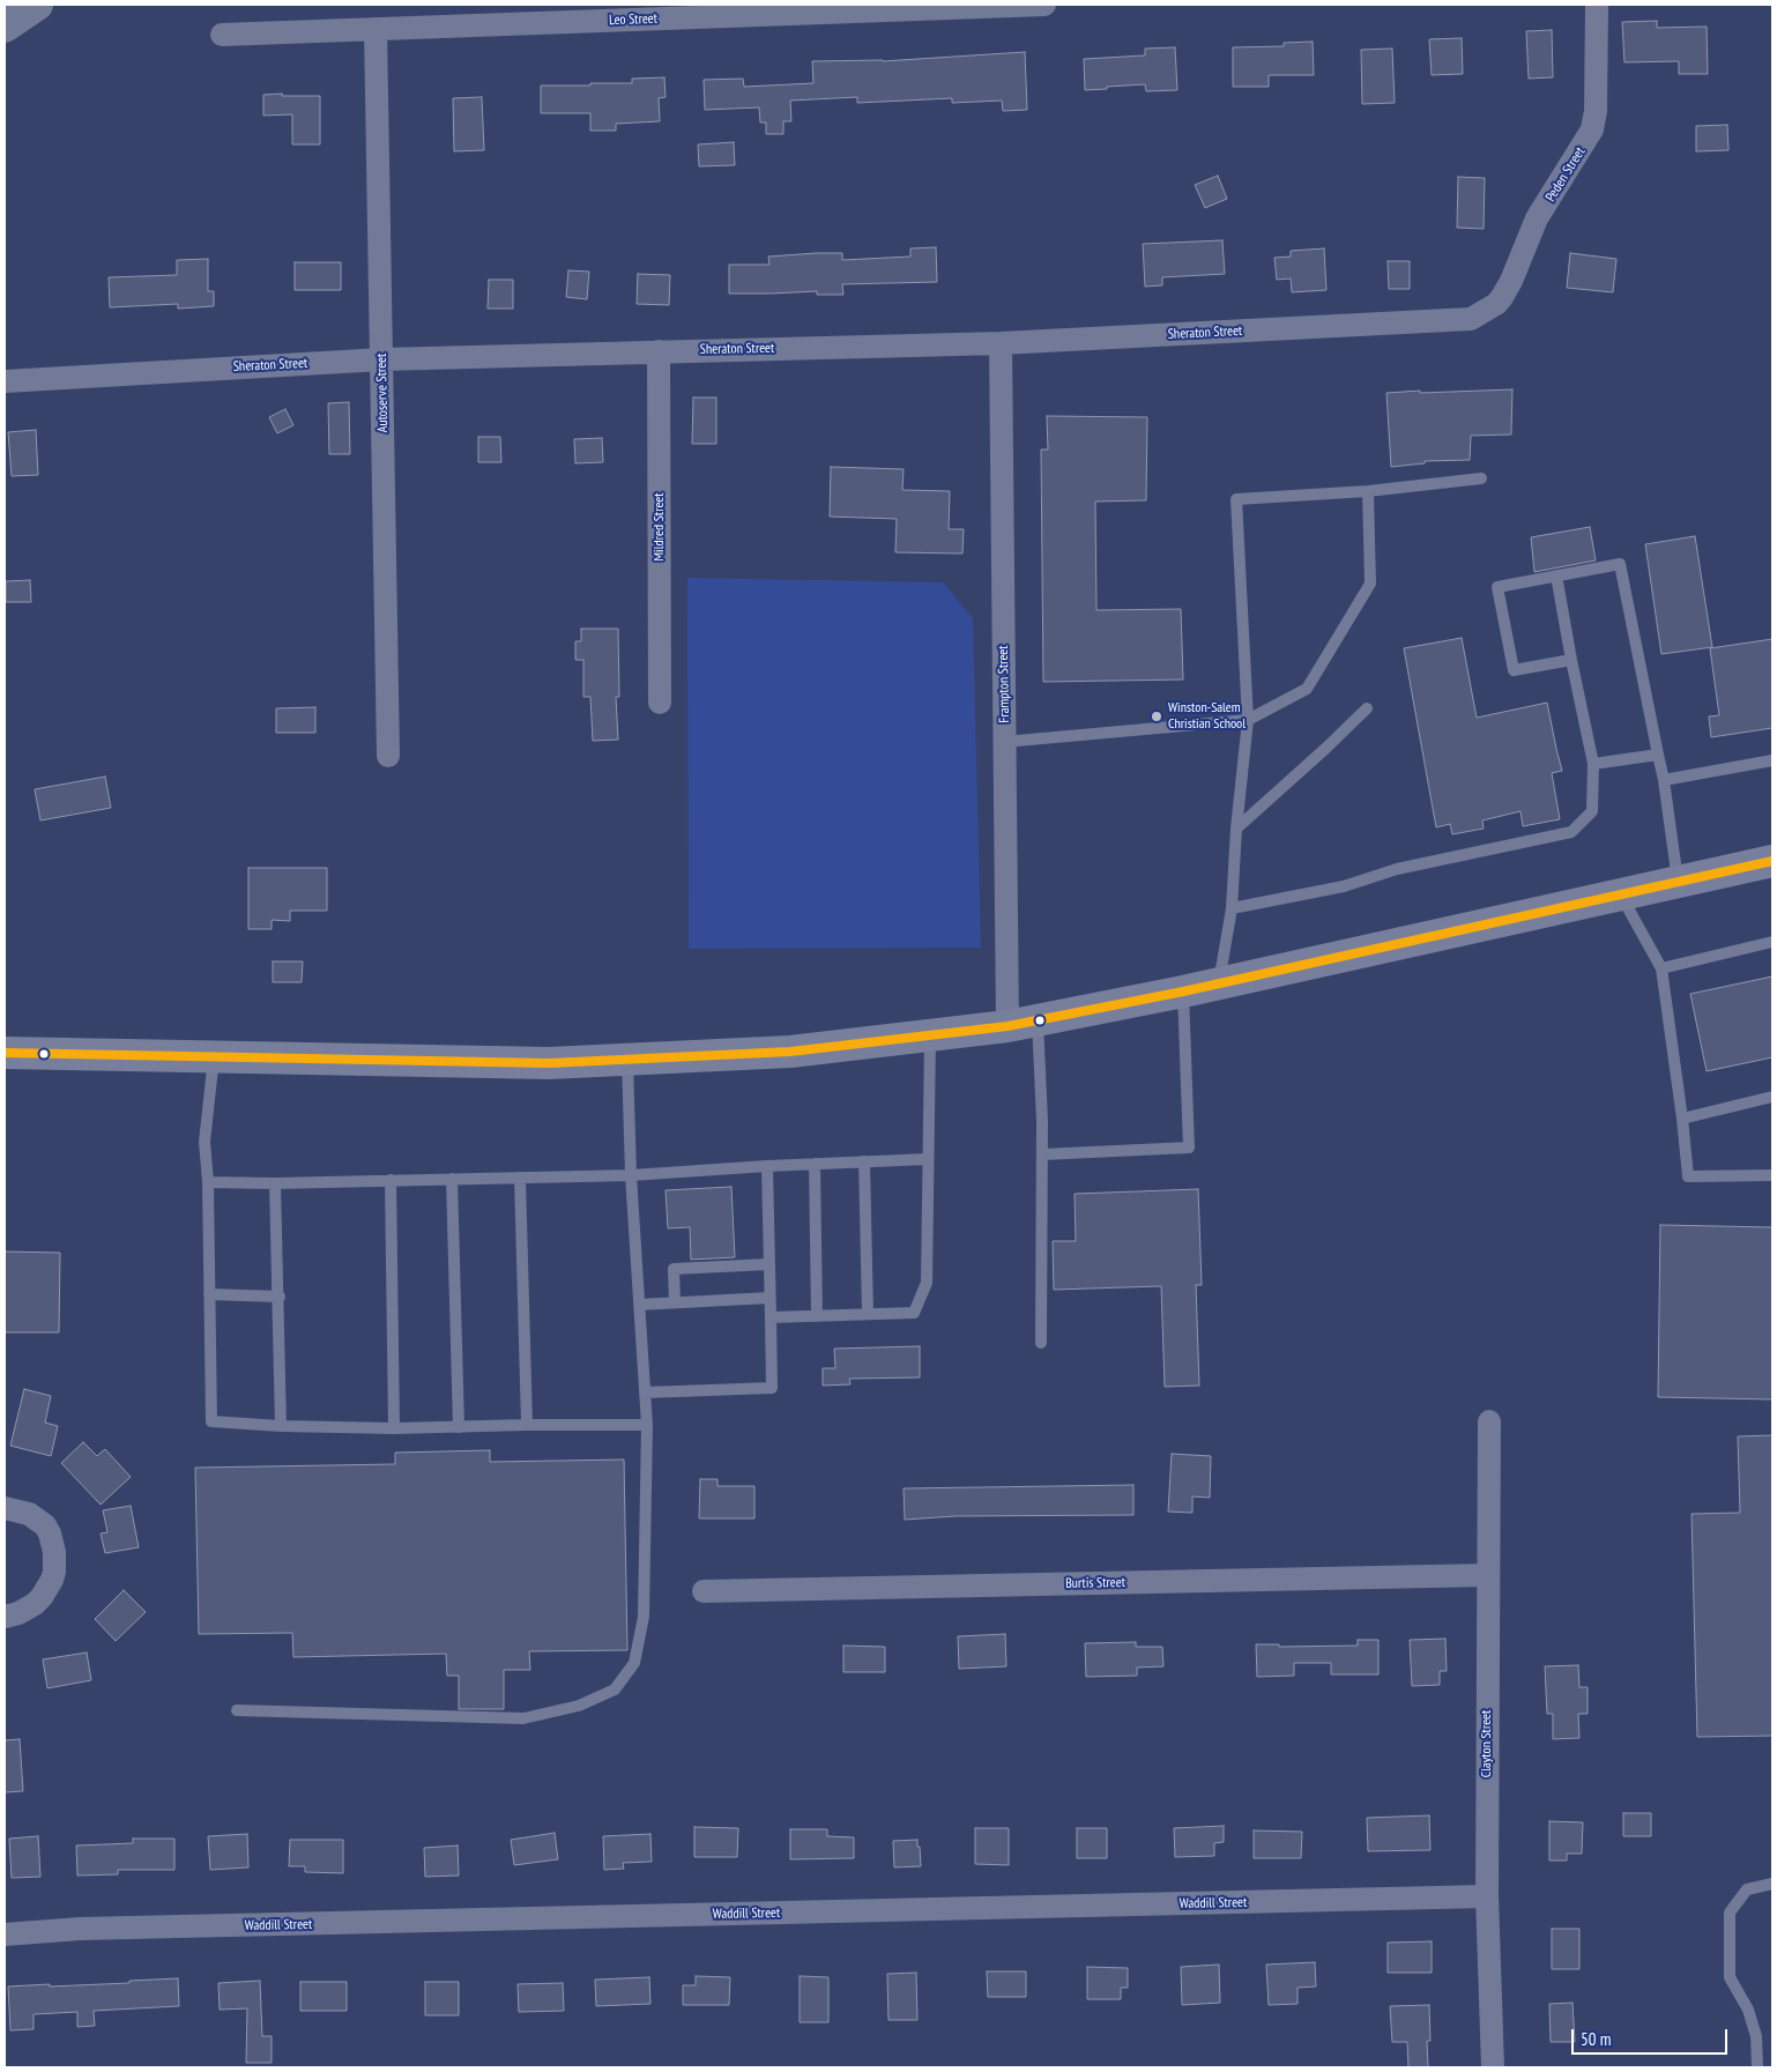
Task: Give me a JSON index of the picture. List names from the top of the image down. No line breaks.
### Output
{"streets":{"street":["Leo Street","Peden Street","Sheraton Street","Autoserve Street","Mildred Street","Frampton Street","Burtis Street","Clayton Street","Waddill Street"]},"crossings":[["Leo Street","Autoserve Street"],["Peden Street","Sheraton Street"],["Sheraton Street","Autoserve Street"],["Sheraton Street","Mildred Street"],["Sheraton Street","Frampton Street"],["Burtis Street","Clayton Street"],["Clayton Street","Waddill Street"]],"places":["Winston-Salem Christian School"],"scale_bar":"50 m"}
